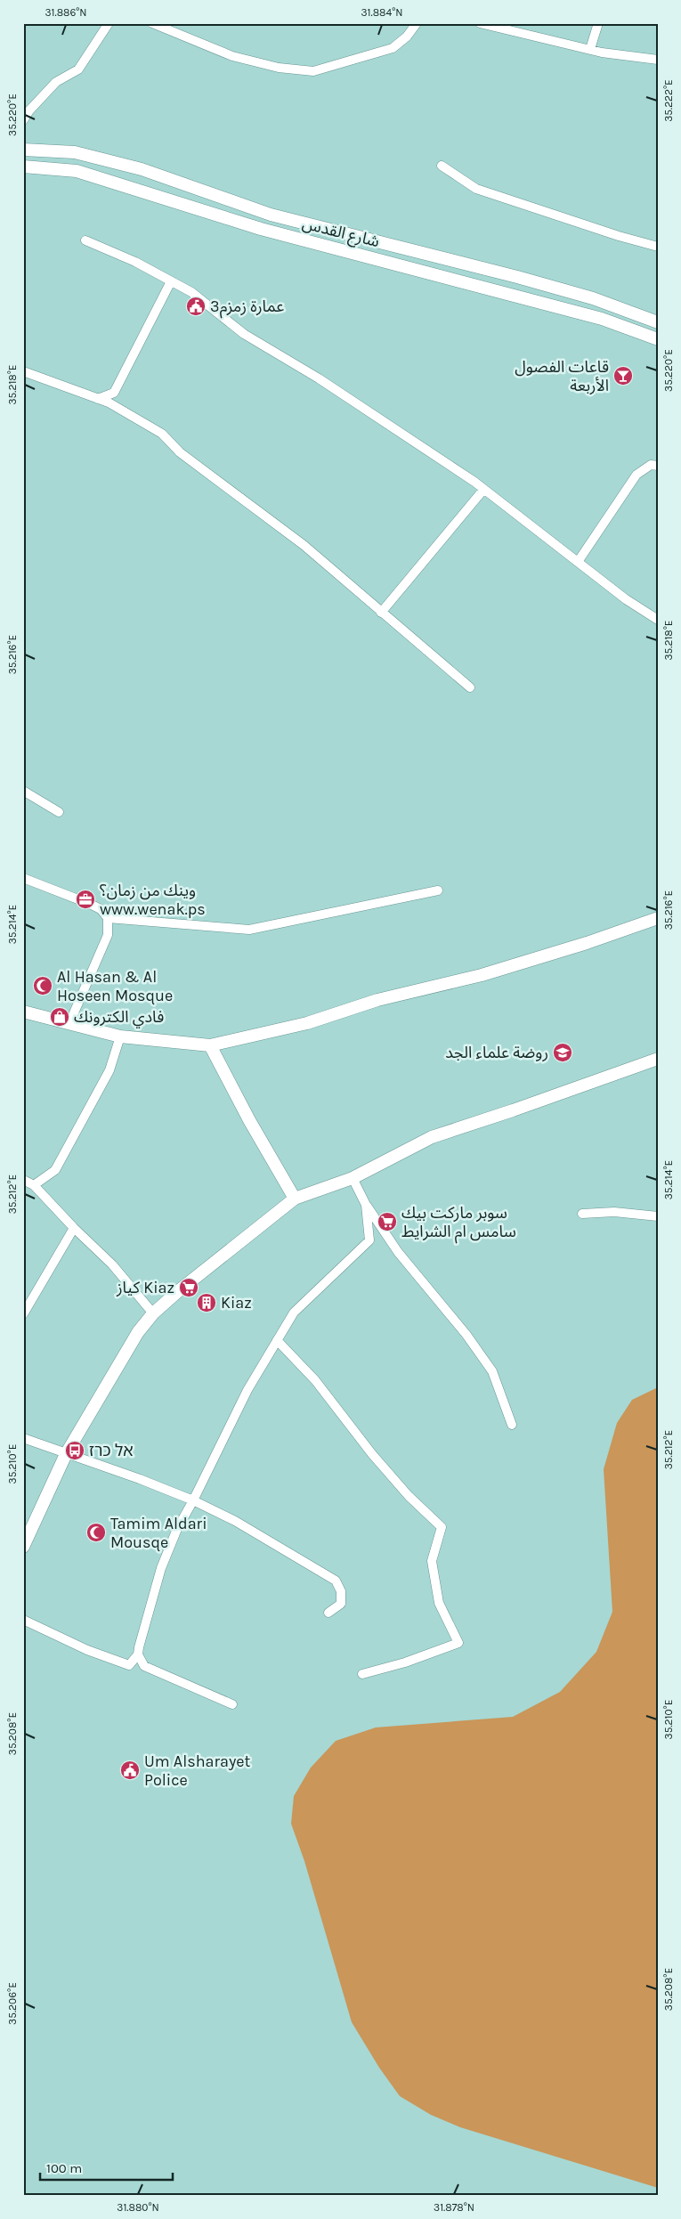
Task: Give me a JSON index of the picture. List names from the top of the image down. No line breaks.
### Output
{"streets":{"street":["شارع القدس"]},"places":{"public building":["عمارة زمزم3","Um Alsharayet Police"],"bar":["قاعات الفصول الأربعة"],"office":["وينك من زمان؟ www.wenak.ps"],"mosque":["Al Hasan & Al Hoseen Mosque","Tamim Aldari Mousqe"],"shop":["فادي الكترونك"],"school or university":["روضة علماء الجد"],"supermarket":["سوبر ماركت بيك سامس ام الشرايط","كياز Kiaz"],"building":["Kiaz"],"bus stop":["אל כרז"]},"scale_bar":"100 m","coordinates":["31.886°N","31.884°N","35.222°E","35.220°E","35.218°E","35.216°E","35.214°E","35.212°E","35.210°E","35.208°E","35.206°E","31.880°N","31.878°N"]}
